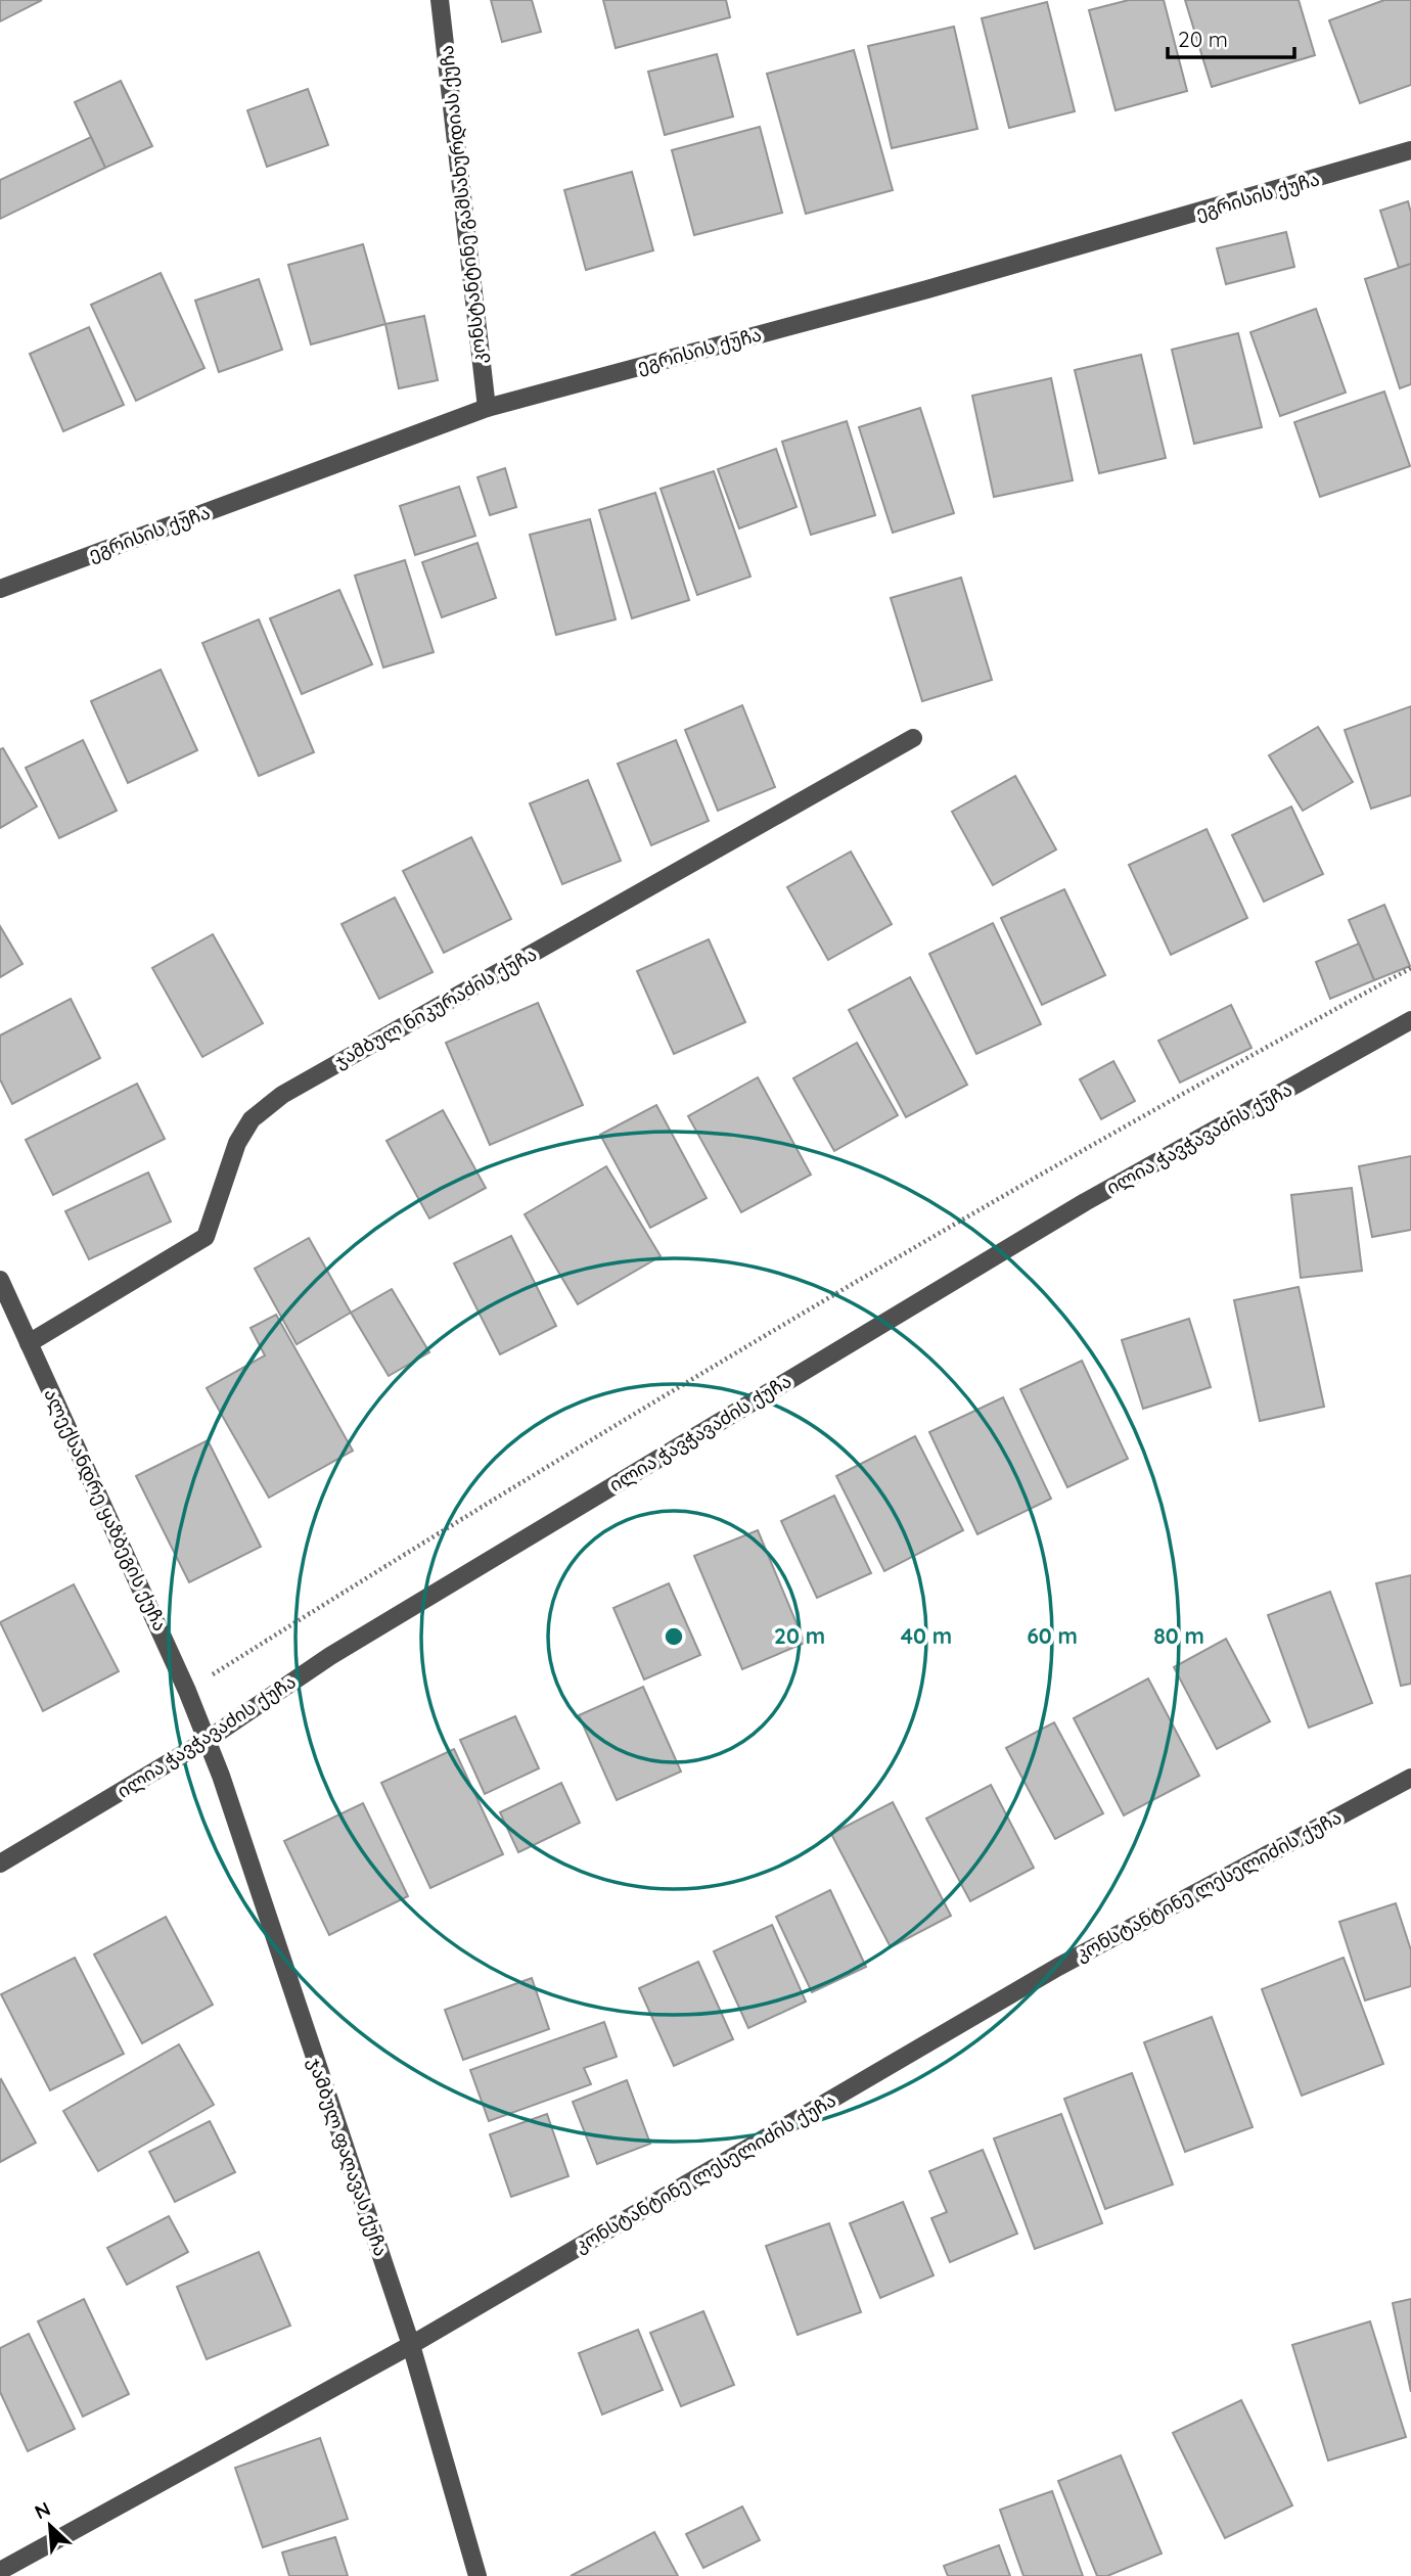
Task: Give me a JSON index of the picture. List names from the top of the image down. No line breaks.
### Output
{"streets":{"street":["ეგრისის ქუჩა","კონსტანტინე გამსახურდიას ქუჩა","ჯამბულ ნიკურაძის ქუჩა","ილია ჭავჭავაძის ქუჩა","ალექსანდრე ყაზბეგის ქუჩა","კონსტანტინე ლესელიძის ქუჩა","ჯამბულ ფაღავას ქუჩა"]},"crossings":[["ეგრისის ქუჩა","კონსტანტინე გამსახურდიას ქუჩა"],["ჯამბულ ნიკურაძის ქუჩა","ალექსანდრე ყაზბეგის ქუჩა"],["ილია ჭავჭავაძის ქუჩა","ალექსანდრე ყაზბეგის ქუჩა"],["ილია ჭავჭავაძის ქუჩა","ჯამბულ ფაღავას ქუჩა"],["ალექსანდრე ყაზბეგის ქუჩა","ჯამბულ ფაღავას ქუჩა"],["კონსტანტინე ლესელიძის ქუჩა","ჯამბულ ფაღავას ქუჩა"]],"scale_bar":"20 m","north":"top left","rings":["20 m","40 m","60 m","80 m"]}
